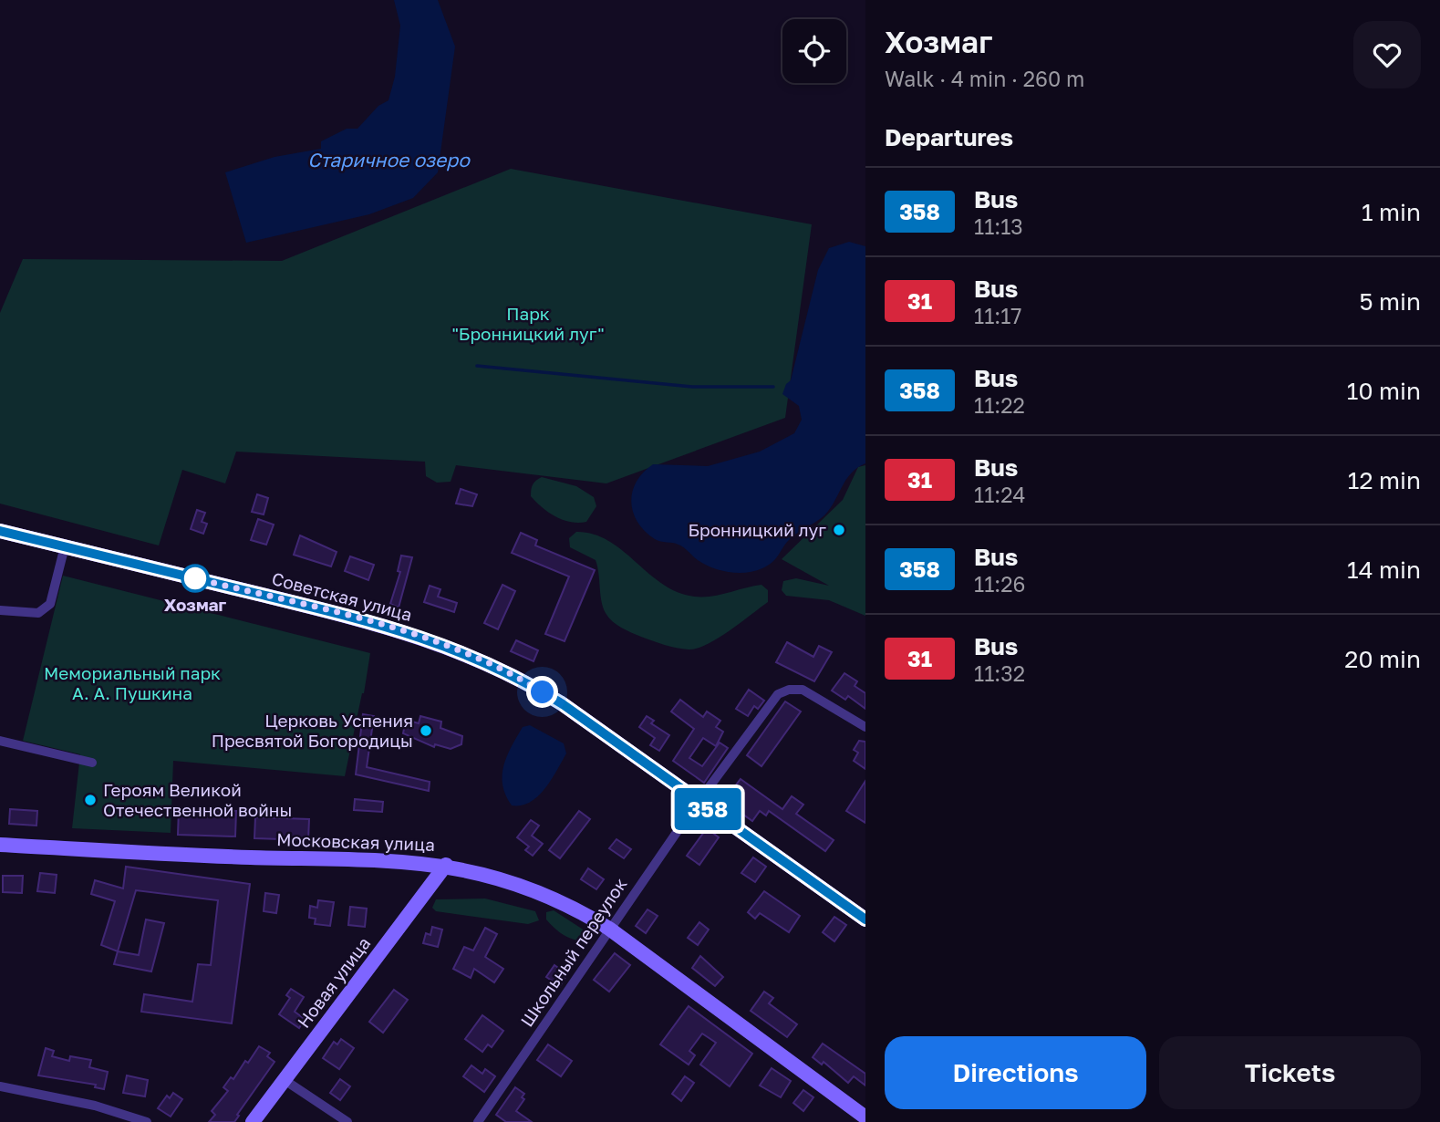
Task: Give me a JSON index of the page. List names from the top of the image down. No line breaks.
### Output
{"streets":{"street":["Советская улица","Московская улица","Школьный переулок","Новая улица"]},"crossings":[["Советская улица","Школьный переулок"],["Московская улица","Школьный переулок"],["Московская улица","Новая улица"]],"water":["Старичное озеро"],"parks":["Парк \"Бронницкий луг\"","Мемориальный парк А. А. Пушкина"],"places":["Бронницкий луг","Хозмаг","Церковь Успения Пресвятой Богородицы","Героям Великой Отечественной войны"],"lines":["bus line 358"],"page":{"on_map":"358","heading":[["Хозмаг","Walk · 4 min · 260 m"],"Departures"],"list":[{"mark":"358","name":"Bus","note":"11:13","value":"1 min"},{"mark":"31","name":"Bus","note":"11:17","value":"5 min"},{"mark":"358","name":"Bus","note":"11:22","value":"10 min"},{"mark":"31","name":"Bus","note":"11:24","value":"12 min"},{"mark":"358","name":"Bus","note":"11:26","value":"14 min"},{"mark":"31","name":"Bus","note":"11:32","value":"20 min"}],"buttons":["Directions","Tickets"]}}
